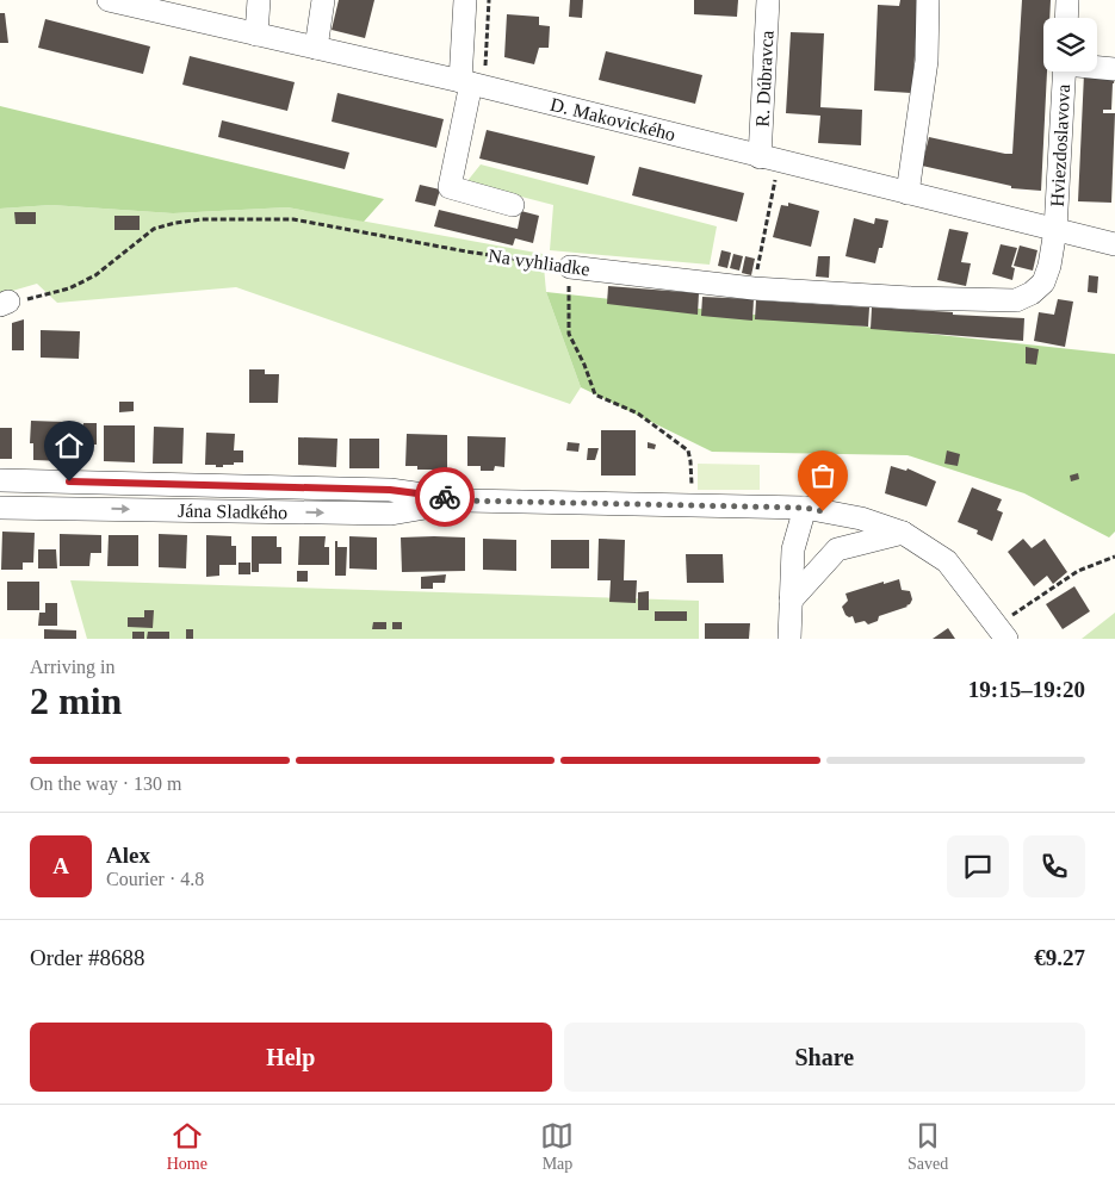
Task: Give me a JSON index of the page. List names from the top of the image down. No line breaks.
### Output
{"streets":{"street":["R. Dúbravca","D. Makovického","Hviezdoslavova","Na vyhliadke","Jána Sladkého"]},"crossings":[["R. Dúbravca","D. Makovického"],["D. Makovického","Hviezdoslavova"],["D. Makovického","Na vyhliadke"],["Hviezdoslavova","Na vyhliadke"]],"page":{"heading":["2 min","Arriving in","19:15–19:20"],"panel":["Alex","Courier · 4.8","Order #8688","€9.27"],"bar":"On the way · 130 m","round":"A","buttons":["Help","Share"],"tabs":["Home","Map","Saved"]}}
